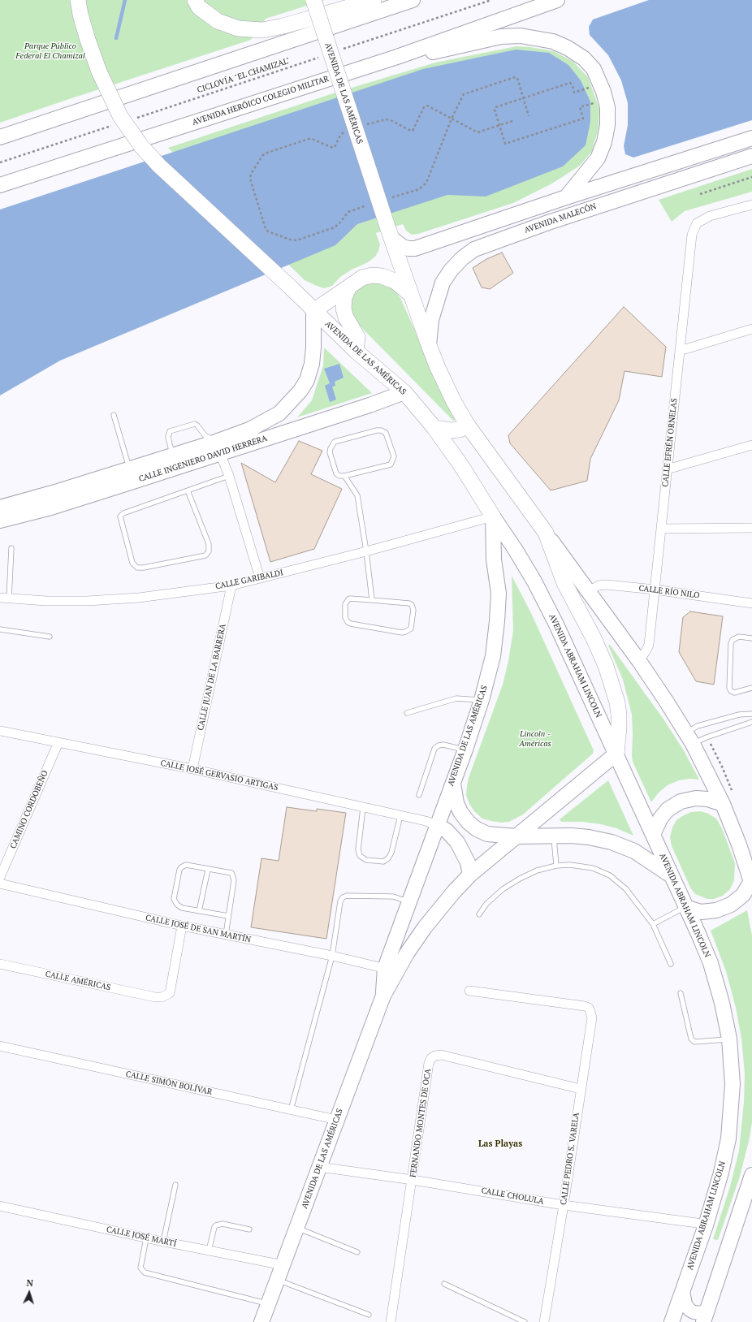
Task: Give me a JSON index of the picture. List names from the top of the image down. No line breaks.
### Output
{"streets":{"highway":["AVENIDA DE LAS AMÉRICAS"],"main road":["AVENIDA HERÓICO COLEGIO MILITAR","AVENIDA MALECÓN","CALLE INGENIERO DAVID HERRERA","AVENIDA ABRAHAM LINCOLN"],"street":["CALLE EFRÉN ORNELAS","CALLE GARIBALDI","CALLE RÍO NILO","CALLE JUAN DE LA BARRERA","CALLE JOSÉ GERVASIO ARTIGAS","CAMINO CORDOBEÑO","CALLE JOSÉ DE SAN MARTÍN","CALLE AMÉRICAS","CALLE SIMÓN BOLÍVAR","FERNANDO MONTES DE OCA","CALLE PEDRO S. VARELA","CALLE CHOLULA","CALLE JOSÉ MARTÍ"],"path":["CICLOVÍA \"EL CHAMIZAL\""]},"crossings":[["AVENIDA DE LAS AMÉRICAS","AVENIDA MALECÓN"],["AVENIDA DE LAS AMÉRICAS","CALLE INGENIERO DAVID HERRERA"],["AVENIDA DE LAS AMÉRICAS","CALLE GARIBALDI"],["AVENIDA DE LAS AMÉRICAS","AVENIDA ABRAHAM LINCOLN"],["AVENIDA DE LAS AMÉRICAS","CALLE JOSÉ GERVASIO ARTIGAS"],["AVENIDA DE LAS AMÉRICAS","CALLE JOSÉ DE SAN MARTÍN"],["AVENIDA DE LAS AMÉRICAS","CALLE SIMÓN BOLÍVAR"],["AVENIDA DE LAS AMÉRICAS","CALLE CHOLULA"],["AVENIDA DE LAS AMÉRICAS","CALLE JOSÉ MARTÍ"],["CALLE EFRÉN ORNELAS","CALLE RÍO NILO"],["CALLE GARIBALDI","AVENIDA ABRAHAM LINCOLN"],["CALLE GARIBALDI","CALLE JUAN DE LA BARRERA"],["AVENIDA ABRAHAM LINCOLN","CALLE CHOLULA"],["CALLE JUAN DE LA BARRERA","CALLE JOSÉ GERVASIO ARTIGAS"],["CALLE JOSÉ GERVASIO ARTIGAS","CAMINO CORDOBEÑO"],["CALLE JOSÉ DE SAN MARTÍN","CALLE AMÉRICAS"],["FERNANDO MONTES DE OCA","CALLE PEDRO S. VARELA"],["FERNANDO MONTES DE OCA","CALLE CHOLULA"],["CALLE PEDRO S. VARELA","CALLE CHOLULA"]],"districts":["Las Playas"],"parks":["Parque Público Federal El Chamizal","Lincoln - Américas"],"north":"top"}
